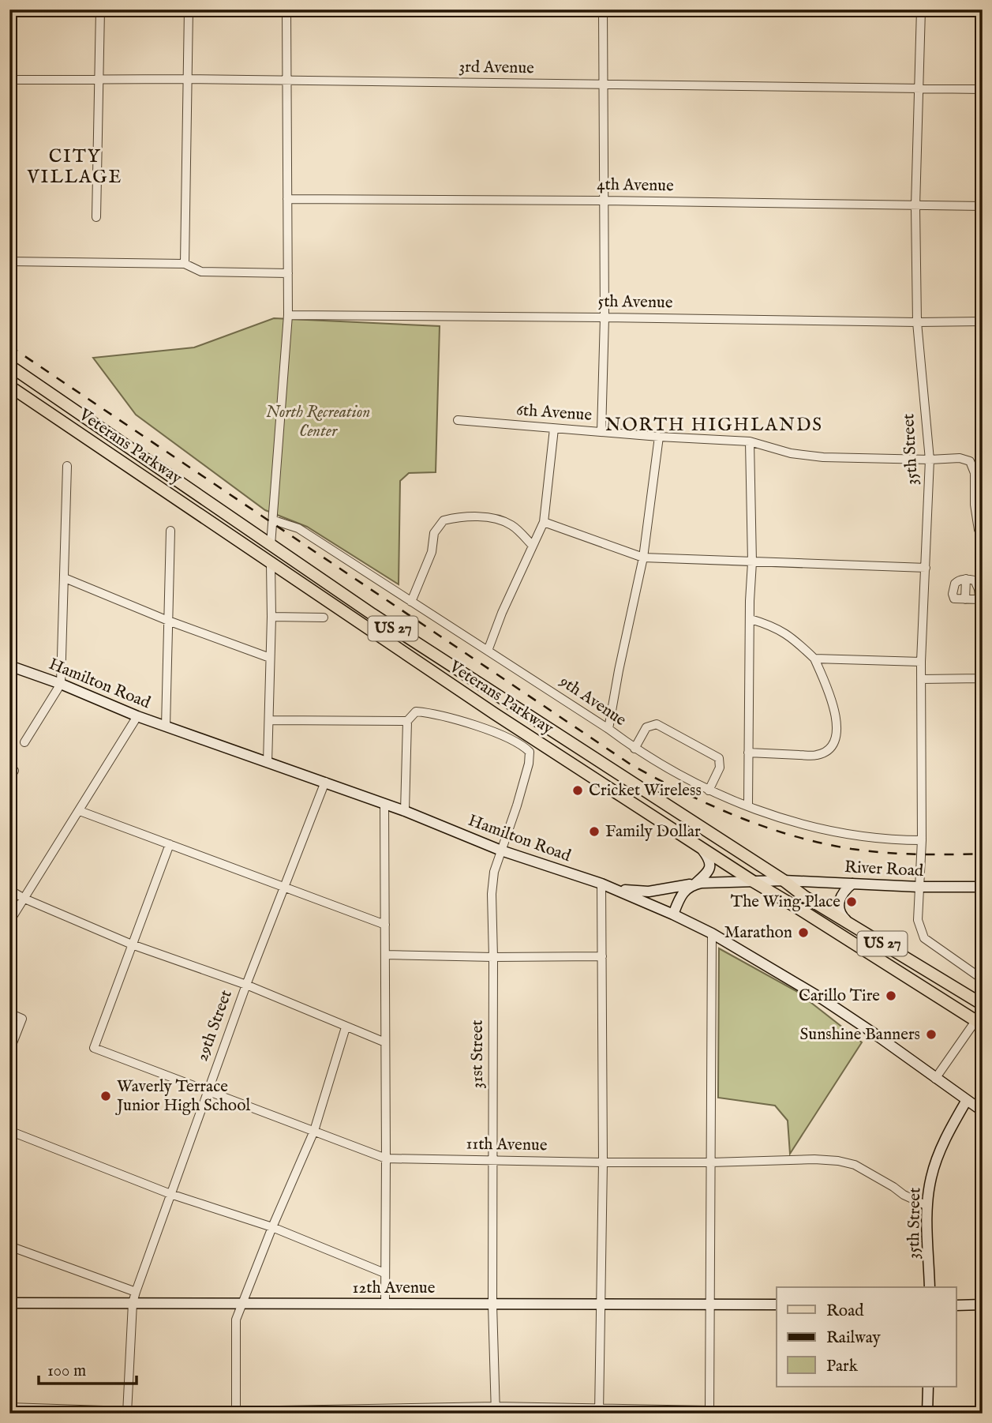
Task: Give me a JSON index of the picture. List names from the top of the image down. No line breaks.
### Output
{"streets":{"main road":["Veterans Parkway","US 27"],"street":["3rd Avenue","4th Avenue","5th Avenue","6th Avenue","35th Street","Hamilton Road","9th Avenue","River Road","29th Street","31st Street","11th Avenue","12th Avenue"]},"crossings":[["3rd Avenue","35th Street"],["4th Avenue","35th Street"],["5th Avenue","35th Street"],["6th Avenue","35th Street"],["Veterans Parkway","River Road"],["35th Street","Hamilton Road"],["35th Street","9th Avenue"],["35th Street","River Road"],["35th Street","11th Avenue"],["Hamilton Road","River Road"],["Hamilton Road","29th Street"],["Hamilton Road","31st Street"],["29th Street","11th Avenue"],["29th Street","12th Avenue"],["31st Street","11th Avenue"],["31st Street","12th Avenue"]],"districts":["CITY VILLAGE","NORTH HIGHLANDS"],"parks":["North Recreation Center"],"places":["Cricket Wireless","Family Dollar","The Wing Place","Marathon","Carillo Tire","Sunshine Banners","Waverly Terrace Junior High School"],"legend":["Road","Railway","Park"],"scale_bar":"100 m"}
